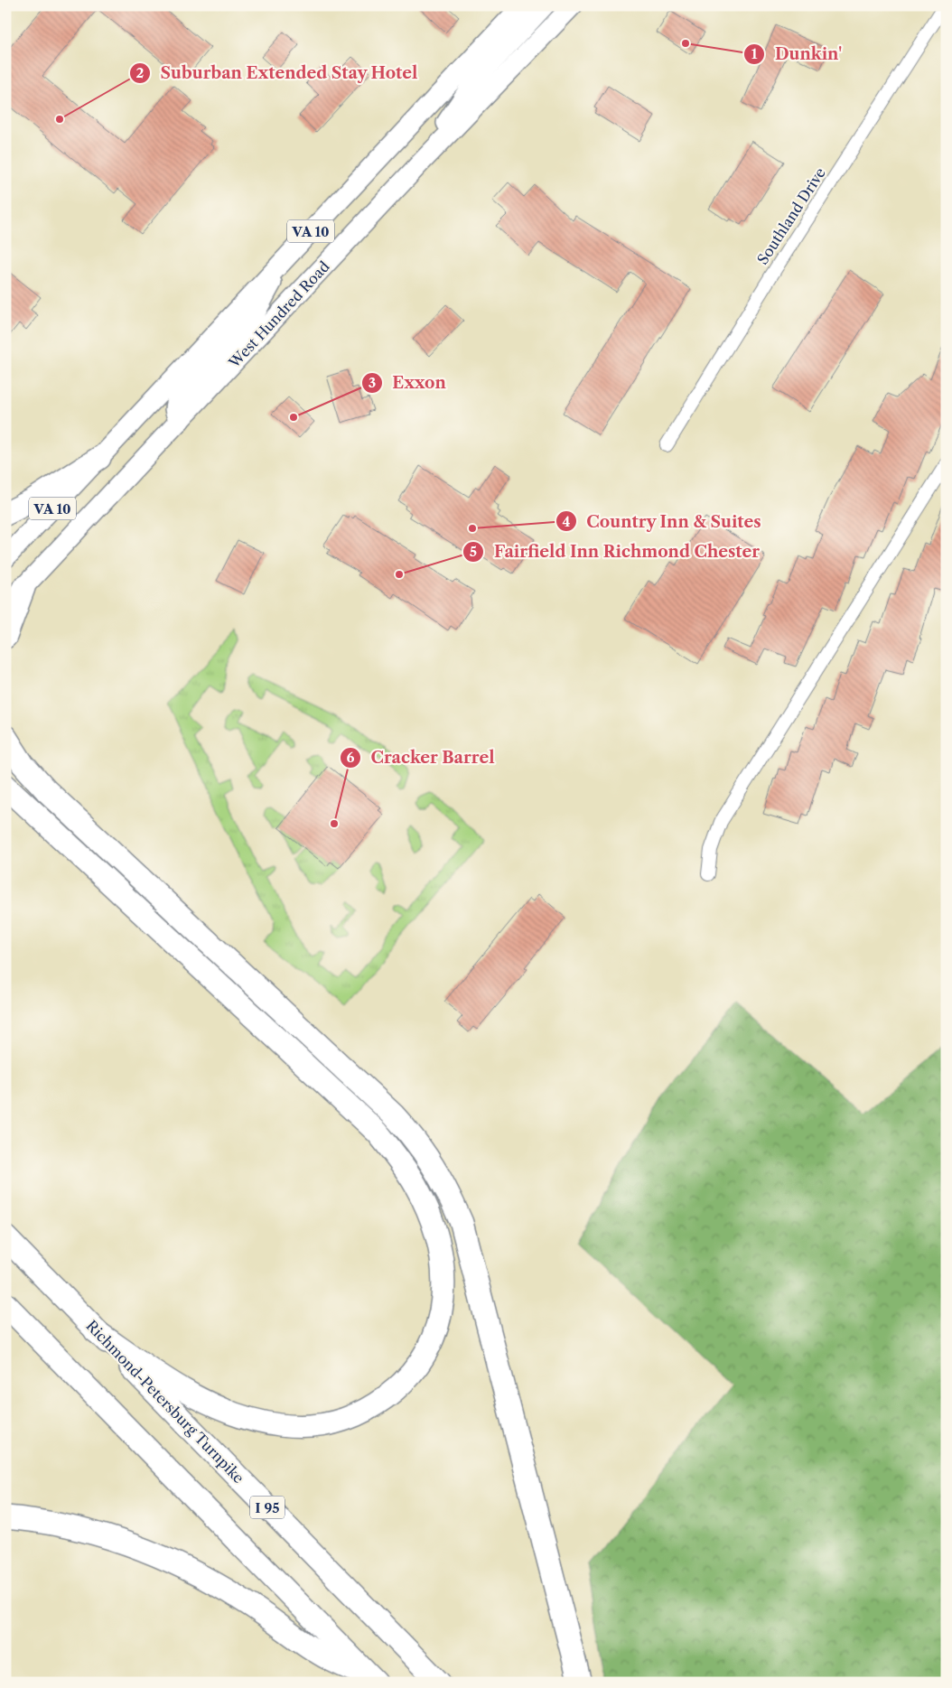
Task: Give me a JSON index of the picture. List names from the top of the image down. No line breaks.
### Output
{"streets":{"highway":["Richmond-Petersburg Turnpike","I 95"],"main road":["VA 10","West Hundred Road"],"street":["Southland Drive"]},"places":["Dunkin'","Suburban Extended Stay Hotel","Exxon","Country Inn & Suites","Fairfield Inn Richmond Chester","Cracker Barrel"]}
